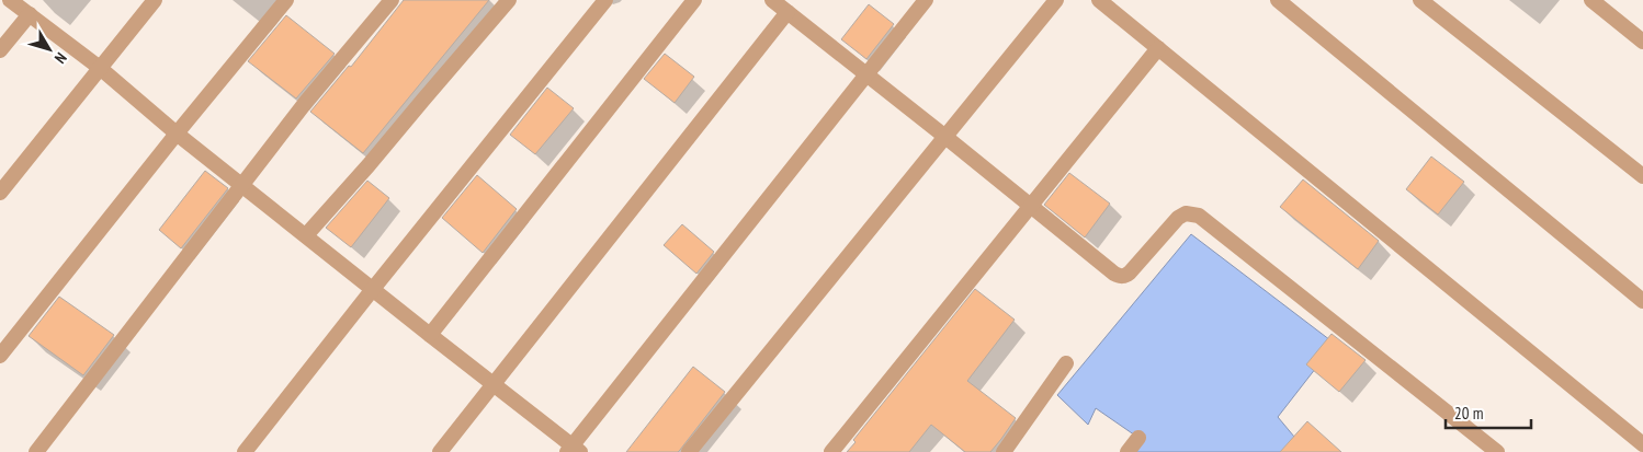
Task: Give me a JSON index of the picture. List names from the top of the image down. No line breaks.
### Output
{"scale_bar":"20 m","north":"bottom right"}
